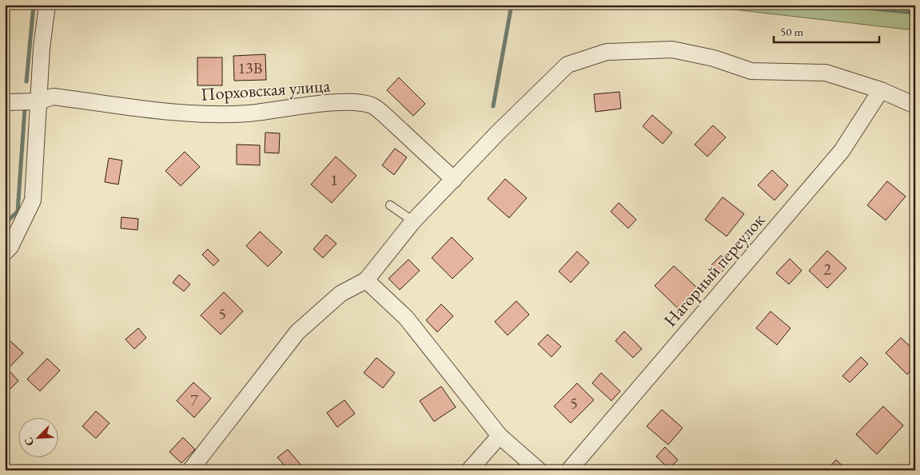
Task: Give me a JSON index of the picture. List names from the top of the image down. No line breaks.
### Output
{"streets":{"street":["Порховская улица","Нагорный переулок"]},"house_numbers":["13В","1","2","5","7","5"],"scale_bar":"50 m","north":"bottom left"}
